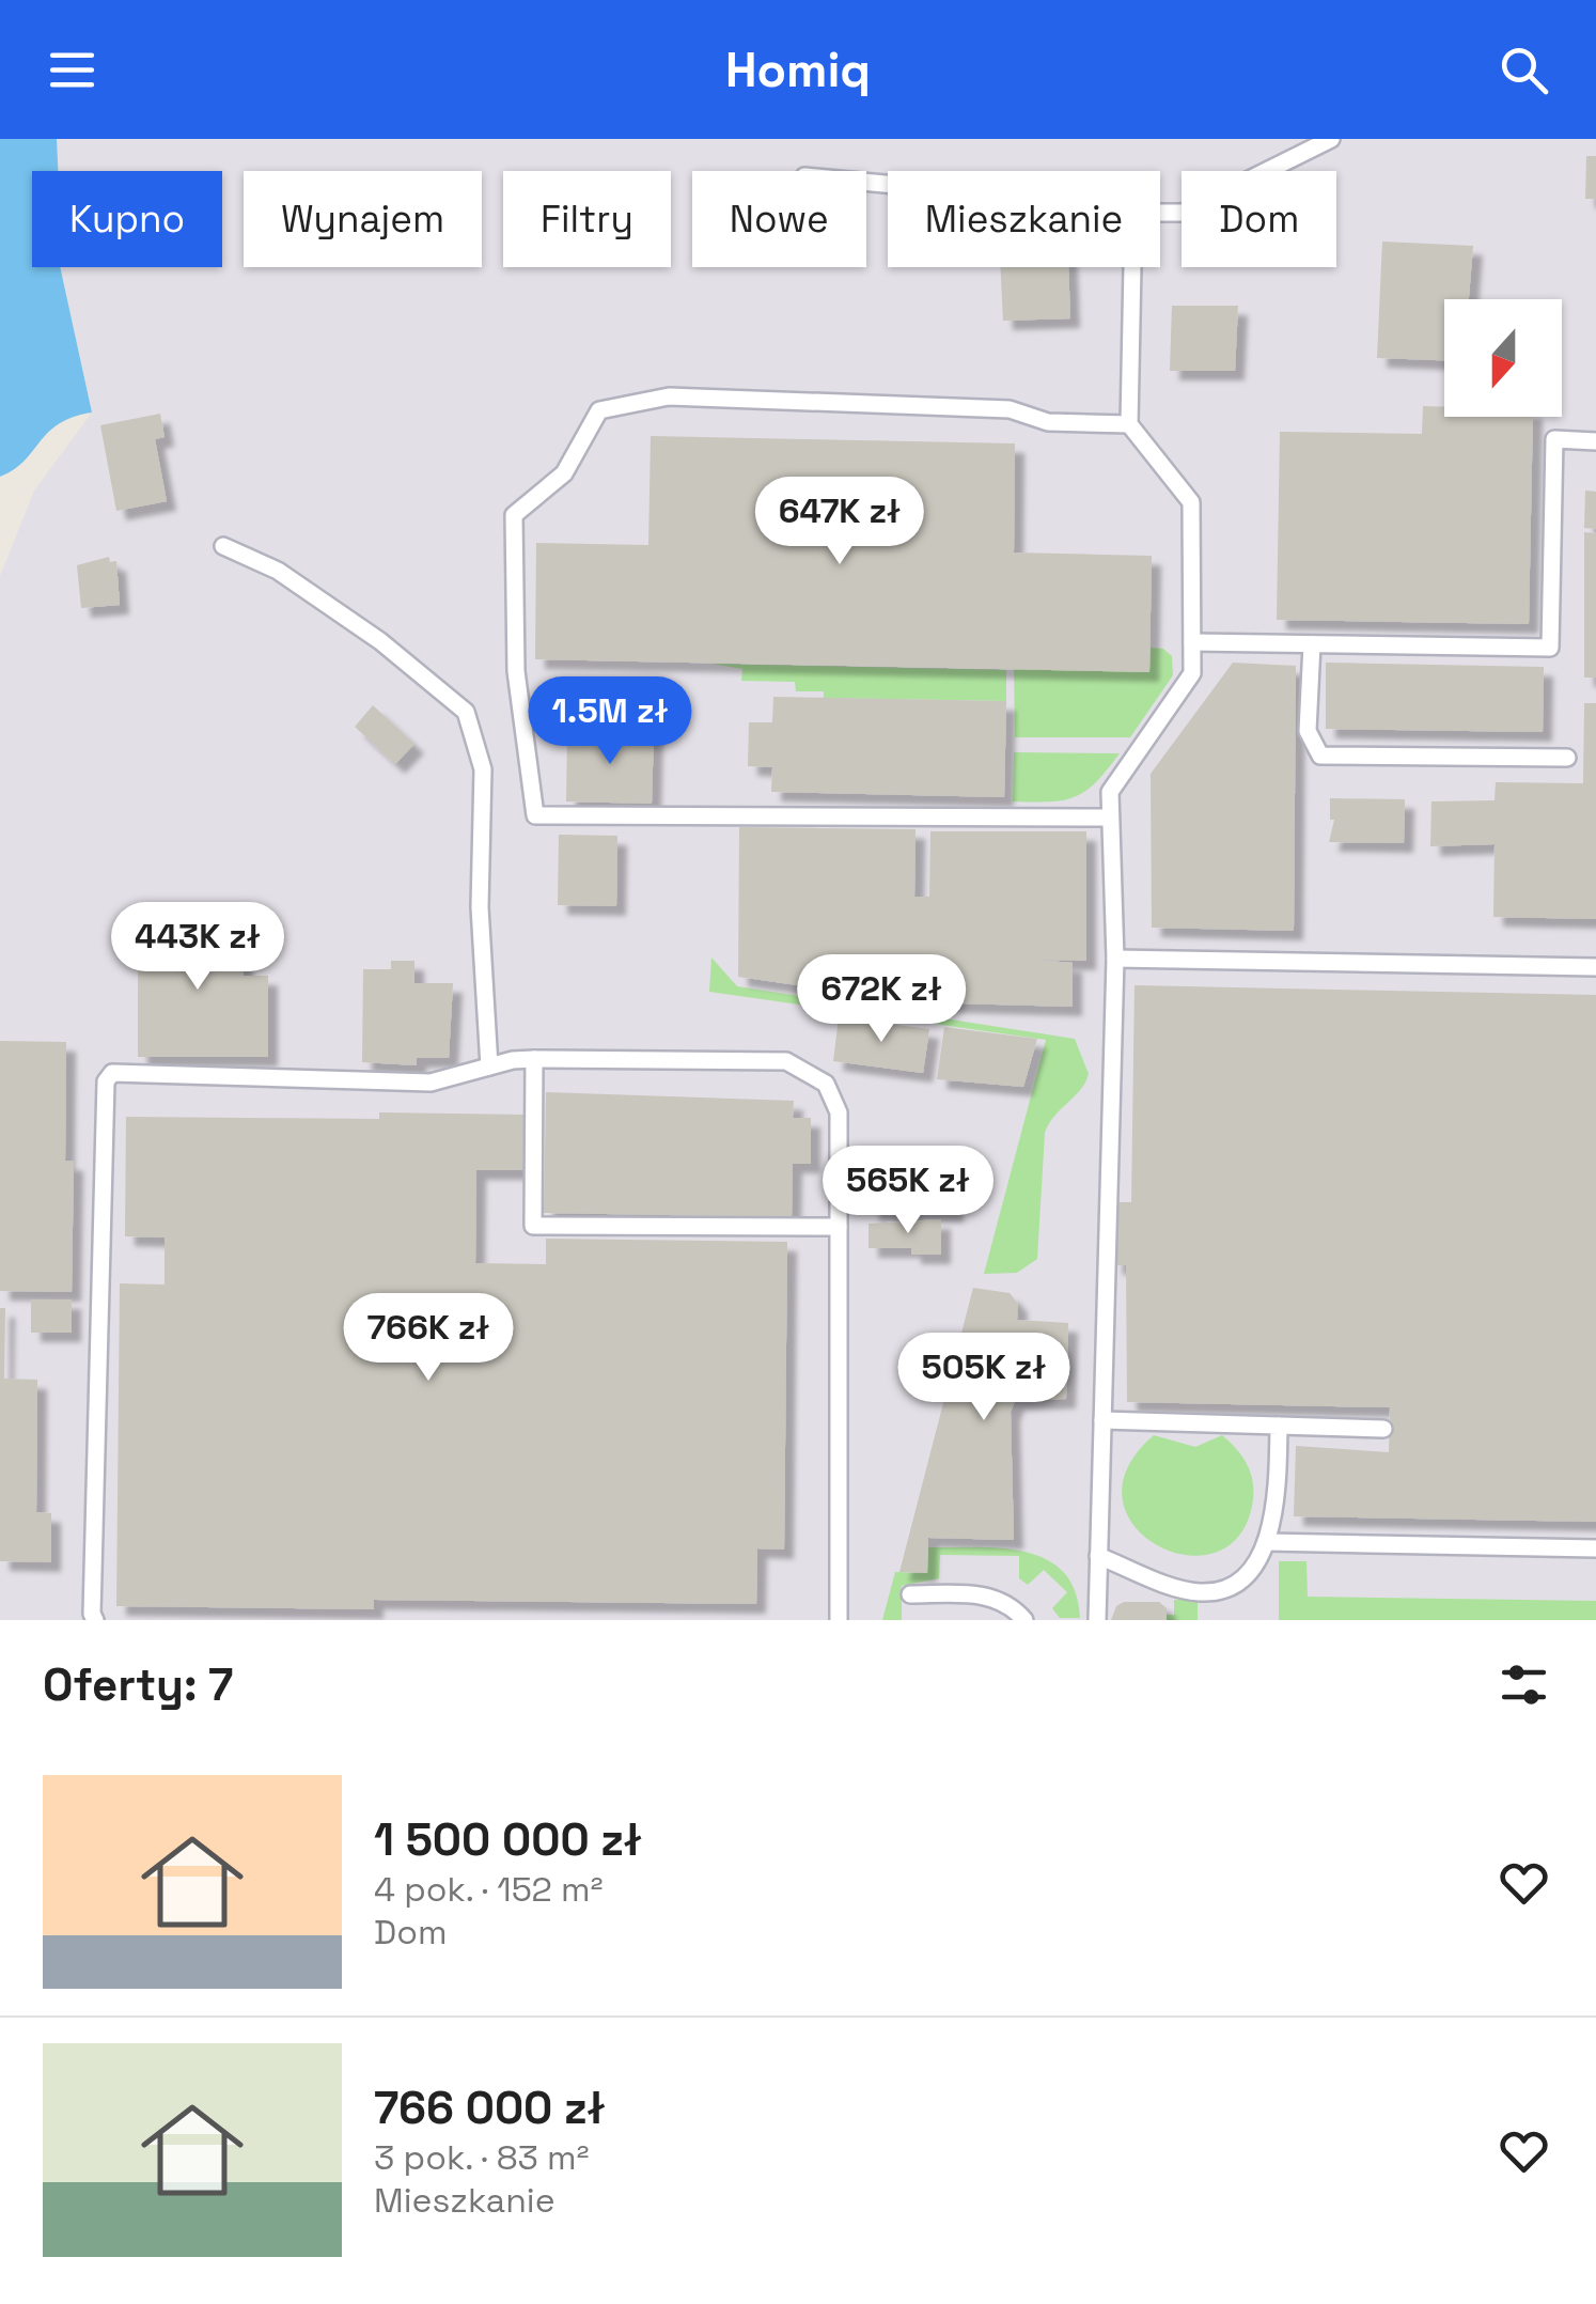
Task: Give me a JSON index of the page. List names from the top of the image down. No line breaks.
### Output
{"north":"bottom","page":{"header":"Homiq","chip":["Kupno","Wynajem","Filtry","Nowe","Mieszkanie","Dom"],"price":["647K zł","1.5M zł","443K zł","672K zł","565K zł","766K zł","505K zł"],"heading":"Oferty: 7","list":[{"name":"1 500 000 zł","note":"4 pok. · 152 m² · Dom"},{"name":"766 000 zł","note":"3 pok. · 83 m² · Mieszkanie"}]}}
